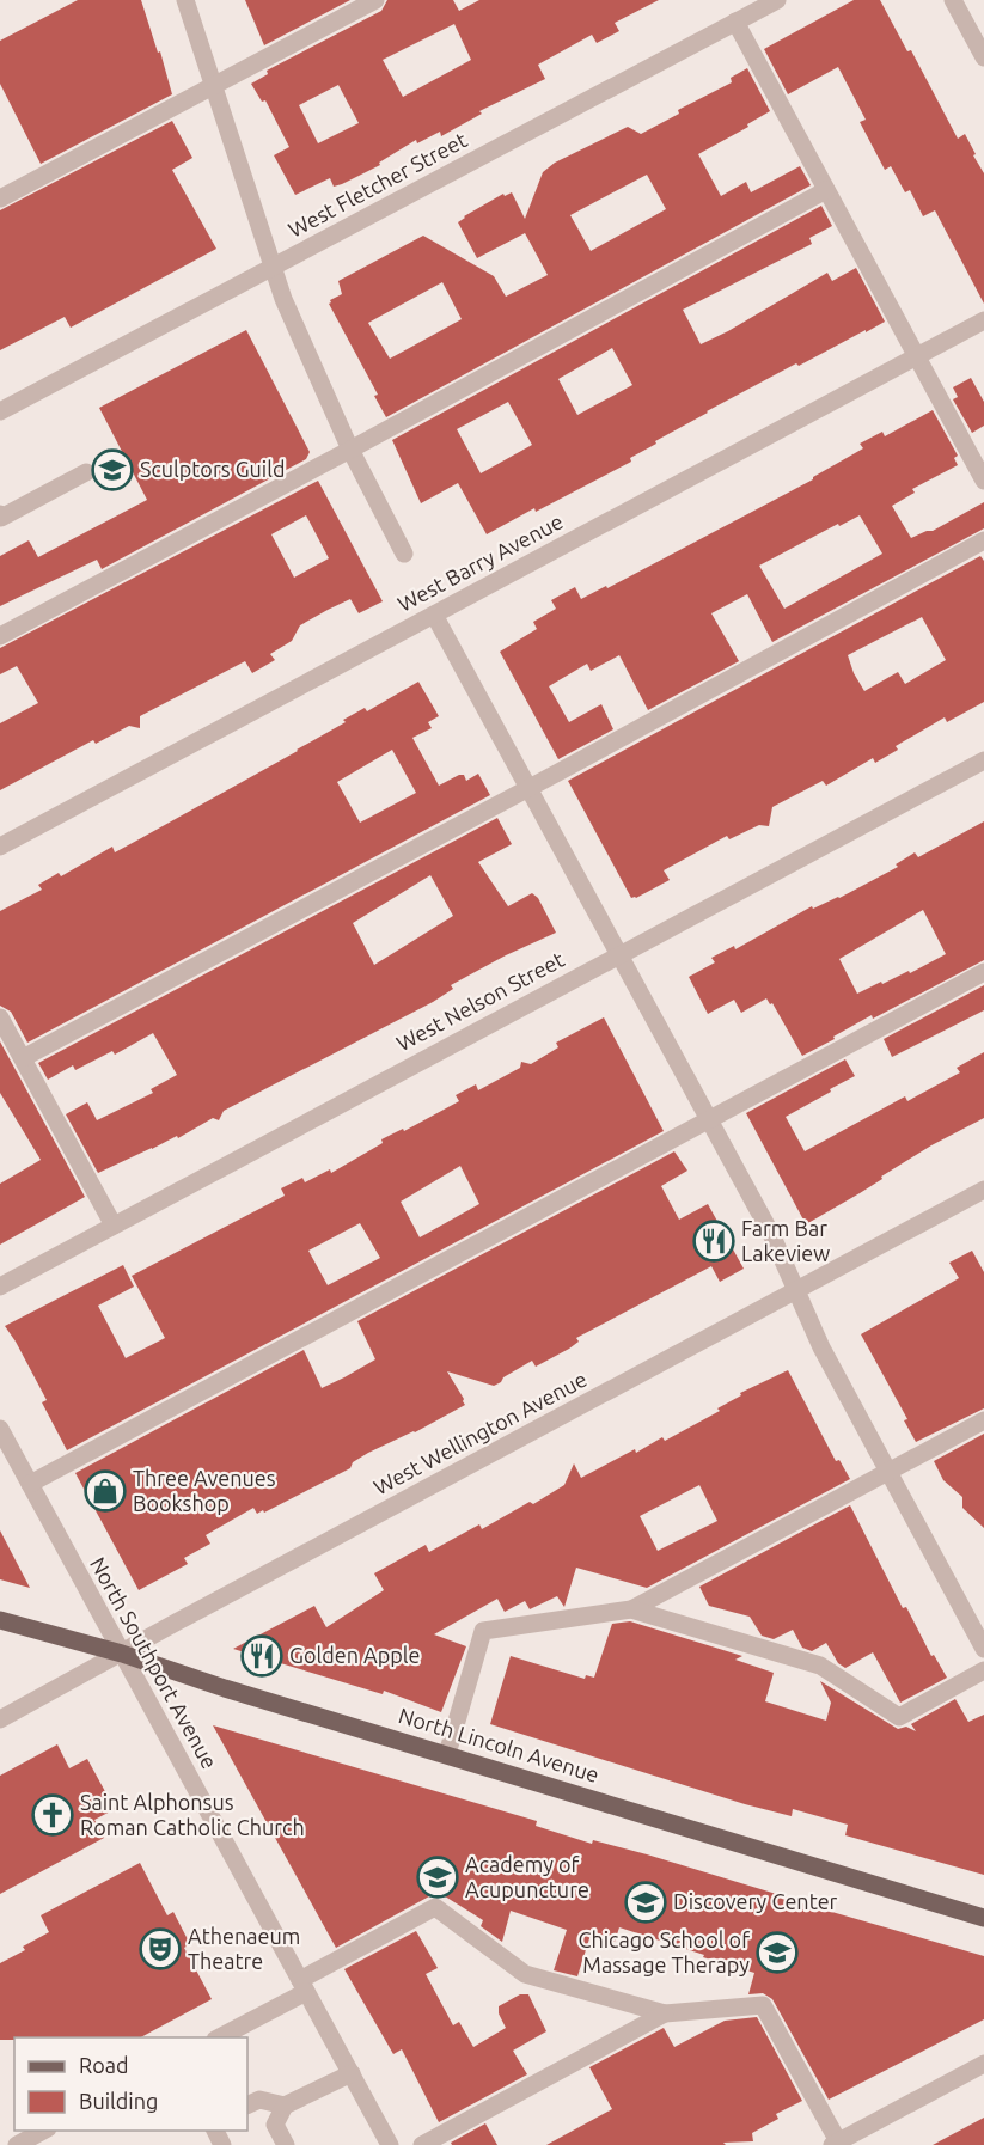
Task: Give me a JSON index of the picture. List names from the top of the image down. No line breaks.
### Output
{"streets":{"main road":["North Lincoln Avenue"],"street":["West Fletcher Street","West Barry Avenue","West Nelson Street","West Wellington Avenue","North Southport Avenue"]},"crossings":[["West Wellington Avenue","North Southport Avenue"],["West Wellington Avenue","North Lincoln Avenue"],["North Southport Avenue","North Lincoln Avenue"]],"places":{"school or university":["Sculptors Guild","Academy of Acupuncture","Discovery Center","Chicago School of Massage Therapy"],"restaurant":["Farm Bar Lakeview","Golden Apple"],"shop":["Three Avenues Bookshop"],"church":["Saint Alphonsus Roman Catholic Church"],"theatre":["Athenaeum Theatre"]},"legend":["Road","Building"]}
